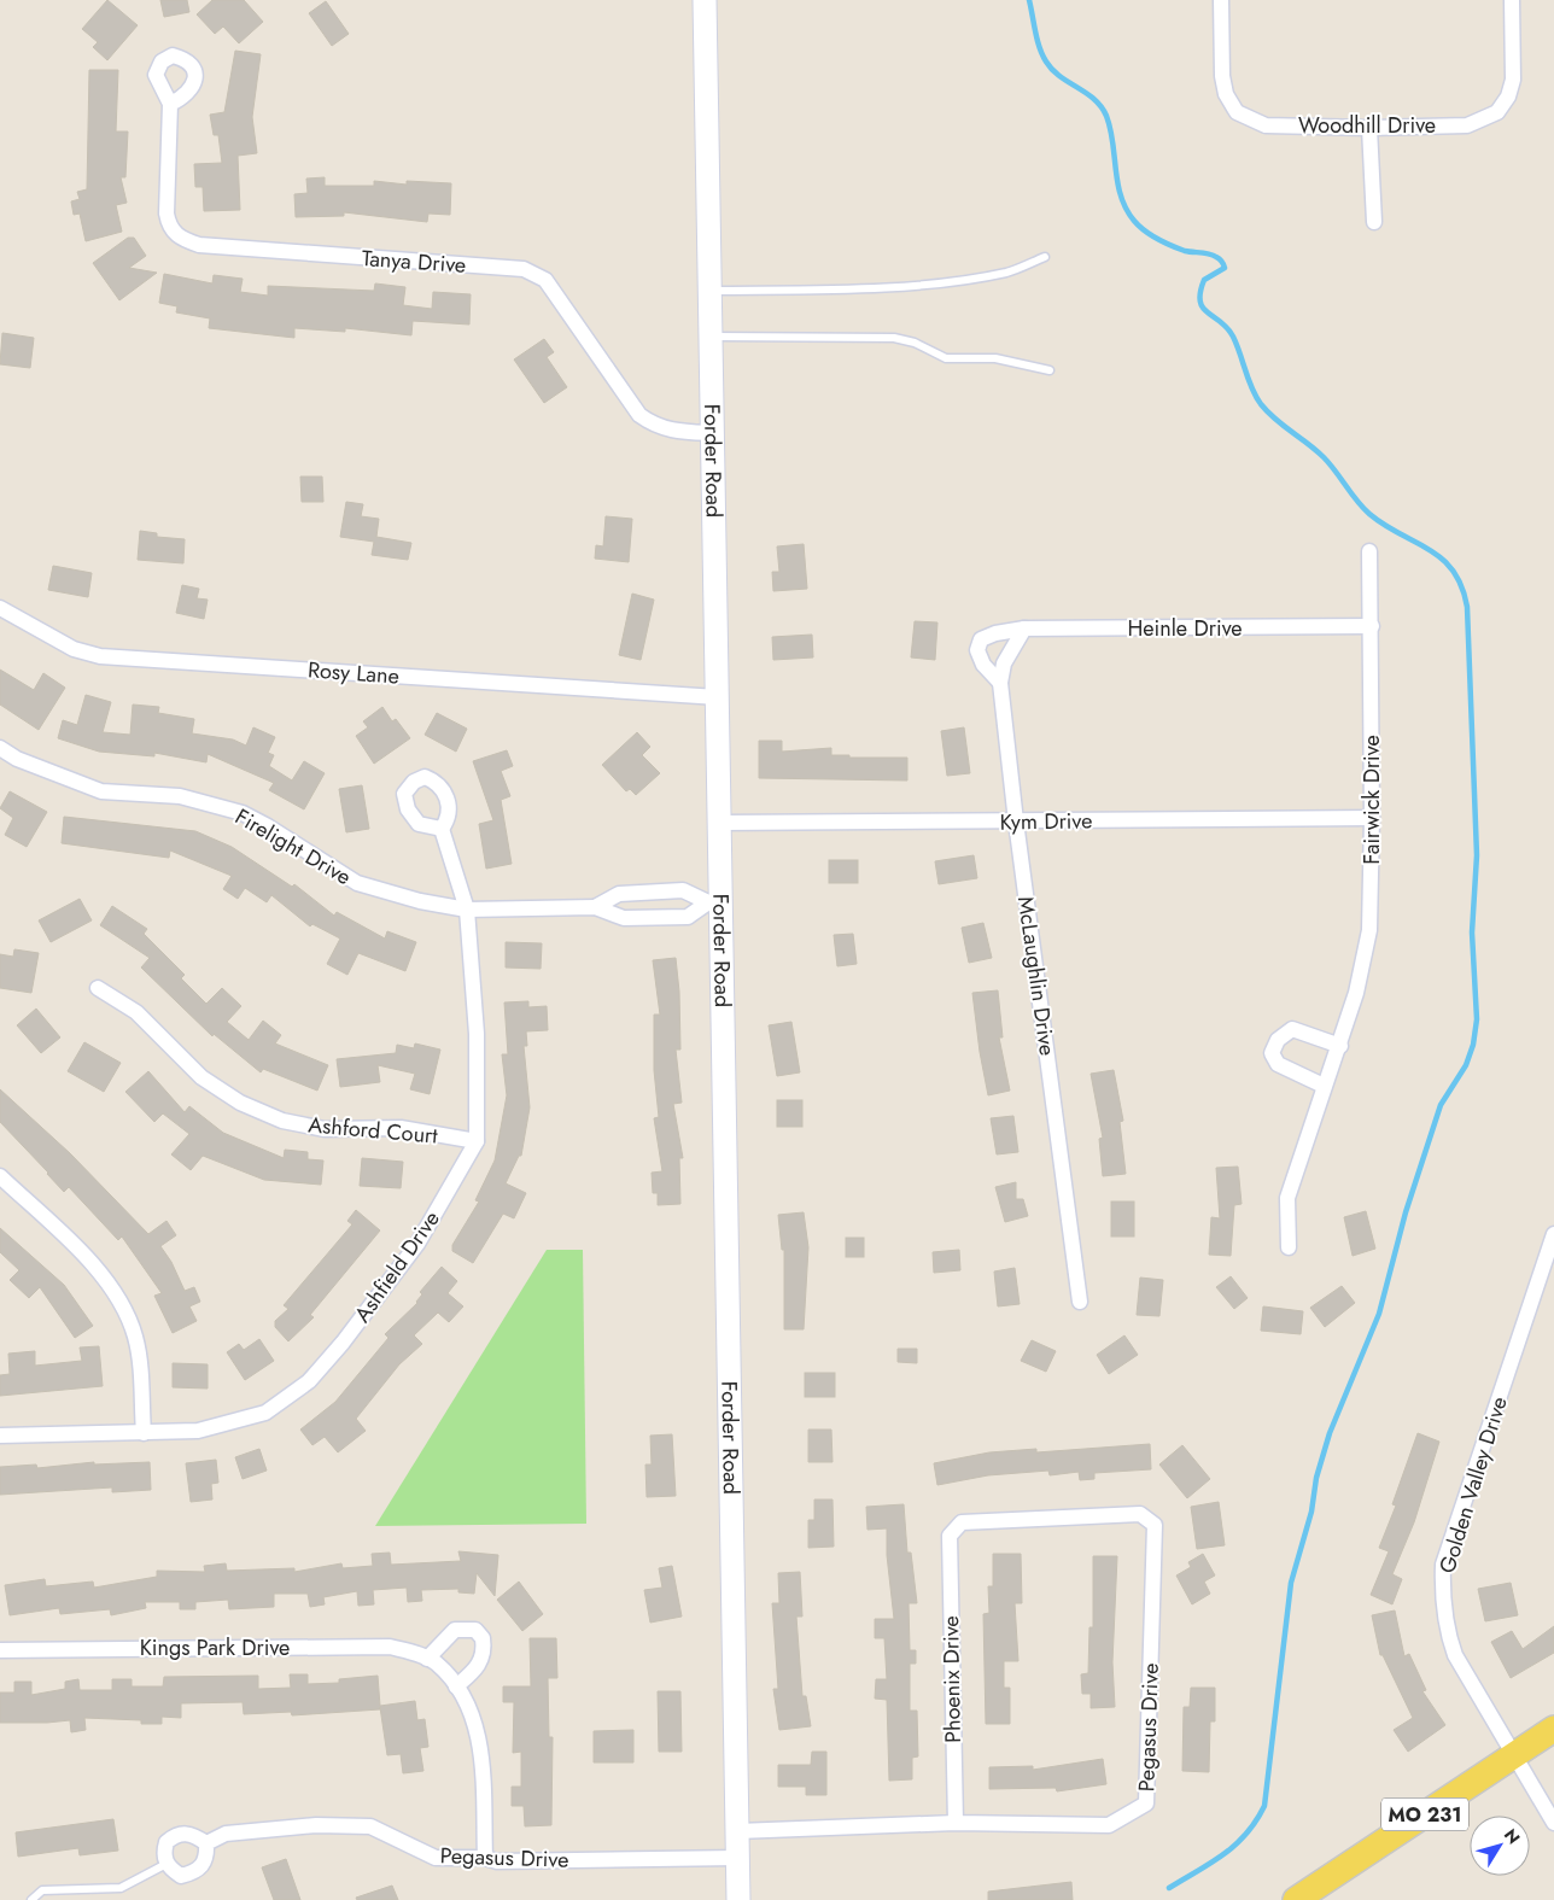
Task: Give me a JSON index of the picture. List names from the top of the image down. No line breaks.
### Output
{"streets":{"main road":["Forder Road","MO 231"],"street":["Woodhill Drive","Tanya Drive","Heinle Drive","Rosy Lane","Fairwick Drive","Kym Drive","Firelight Drive","McLaughlin Drive","Ashford Court","Ashfield Drive","Golden Valley Drive","Kings Park Drive","Phoenix Drive","Pegasus Drive"]},"crossings":[["Tanya Drive","Forder Road"],["Forder Road","Rosy Lane"],["Forder Road","Kym Drive"],["Forder Road","Firelight Drive"],["Forder Road","Pegasus Drive"],["Heinle Drive","Fairwick Drive"],["Heinle Drive","McLaughlin Drive"],["Fairwick Drive","Kym Drive"],["Kym Drive","McLaughlin Drive"],["Firelight Drive","Ashfield Drive"],["Ashford Court","Ashfield Drive"],["Golden Valley Drive","MO 231"],["Kings Park Drive","Pegasus Drive"],["Phoenix Drive","Pegasus Drive"]],"north":"top right"}
